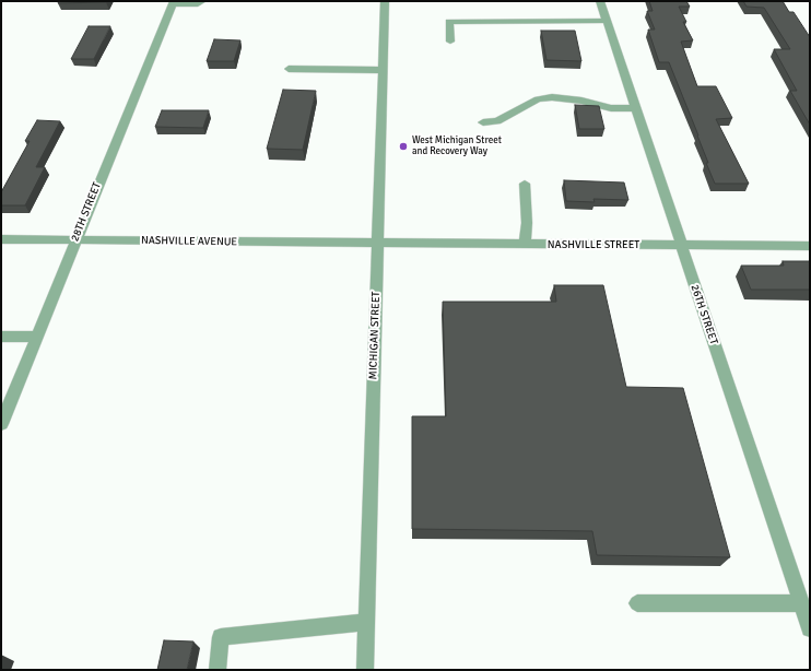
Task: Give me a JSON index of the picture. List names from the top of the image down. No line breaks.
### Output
{"streets":{"street":["28TH STREET","NASHVILLE AVENUE","NASHVILLE STREET","26TH STREET","MICHIGAN STREET"]},"crossings":[["28TH STREET","NASHVILLE AVENUE"],["NASHVILLE AVENUE","NASHVILLE STREET"],["NASHVILLE AVENUE","MICHIGAN STREET"],["NASHVILLE STREET","26TH STREET"],["NASHVILLE STREET","MICHIGAN STREET"]],"places":["West Michigan Street and Recovery Way"]}
